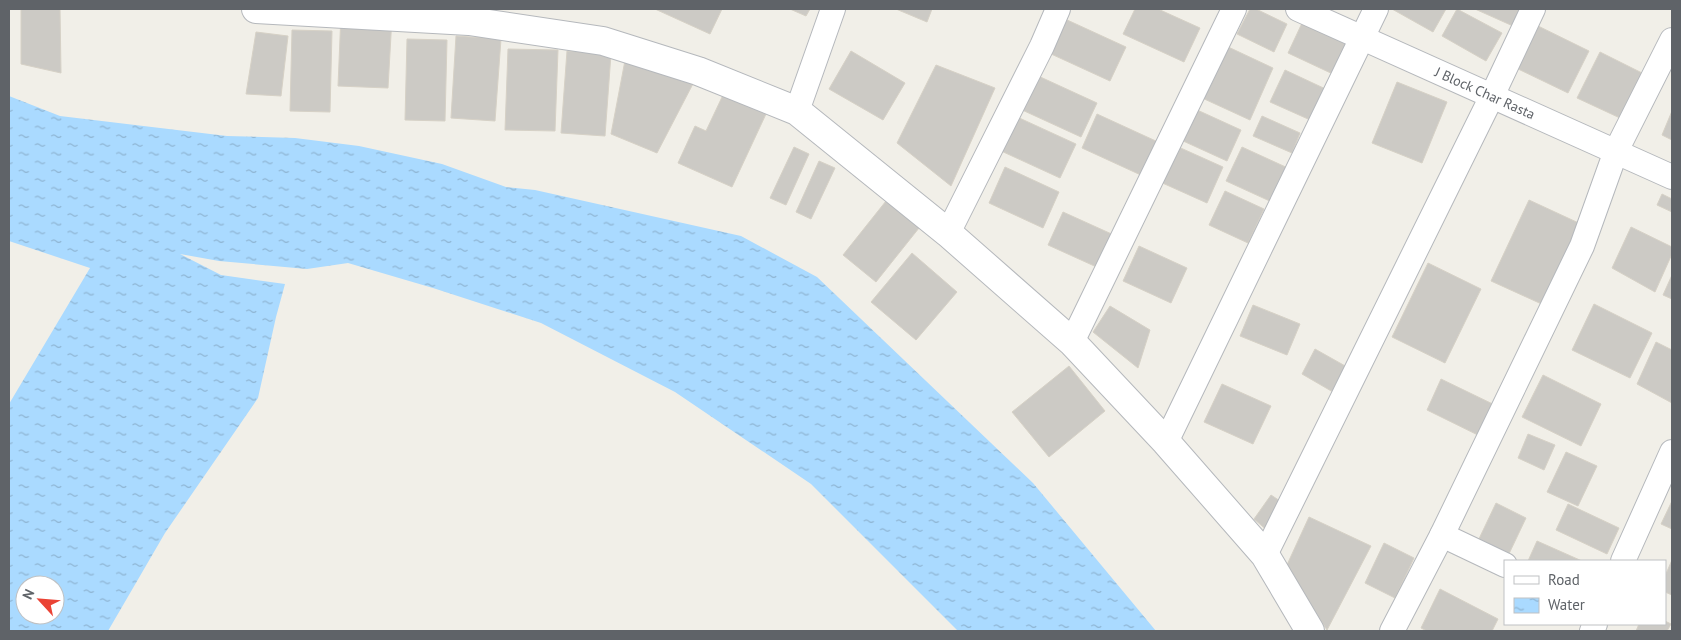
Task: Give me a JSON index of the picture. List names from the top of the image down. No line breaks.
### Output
{"streets":{"street":["J Block Char Rasta"]},"legend":["Road","Water"],"north":"top left"}
